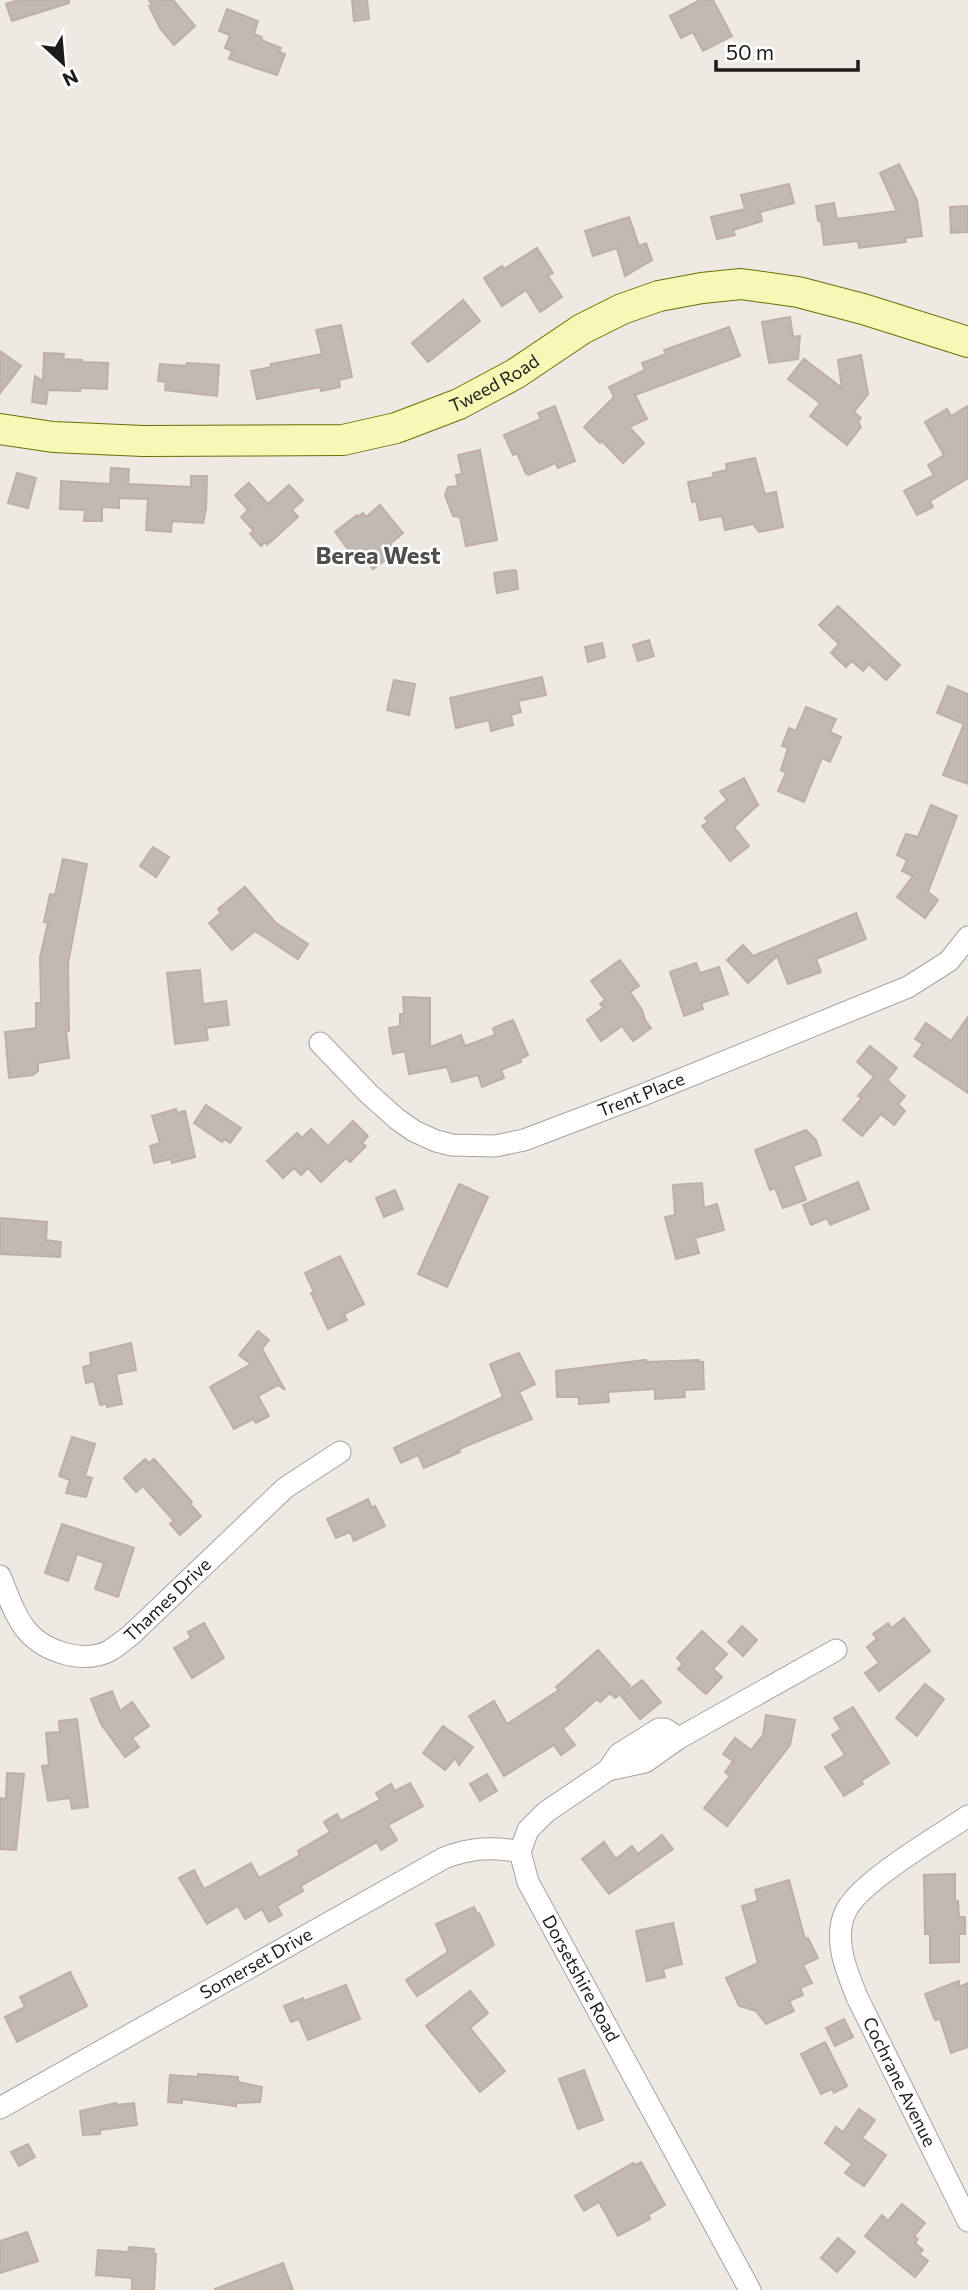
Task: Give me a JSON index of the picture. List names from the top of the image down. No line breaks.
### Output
{"streets":{"street":["Tweed Road","Trent Place","Thames Drive","Somerset Drive","Dorsetshire Road","Cochrane Avenue"]},"crossings":[["Somerset Drive","Dorsetshire Road"]],"districts":["Berea West"],"scale_bar":"50 m","north":"bottom right"}
